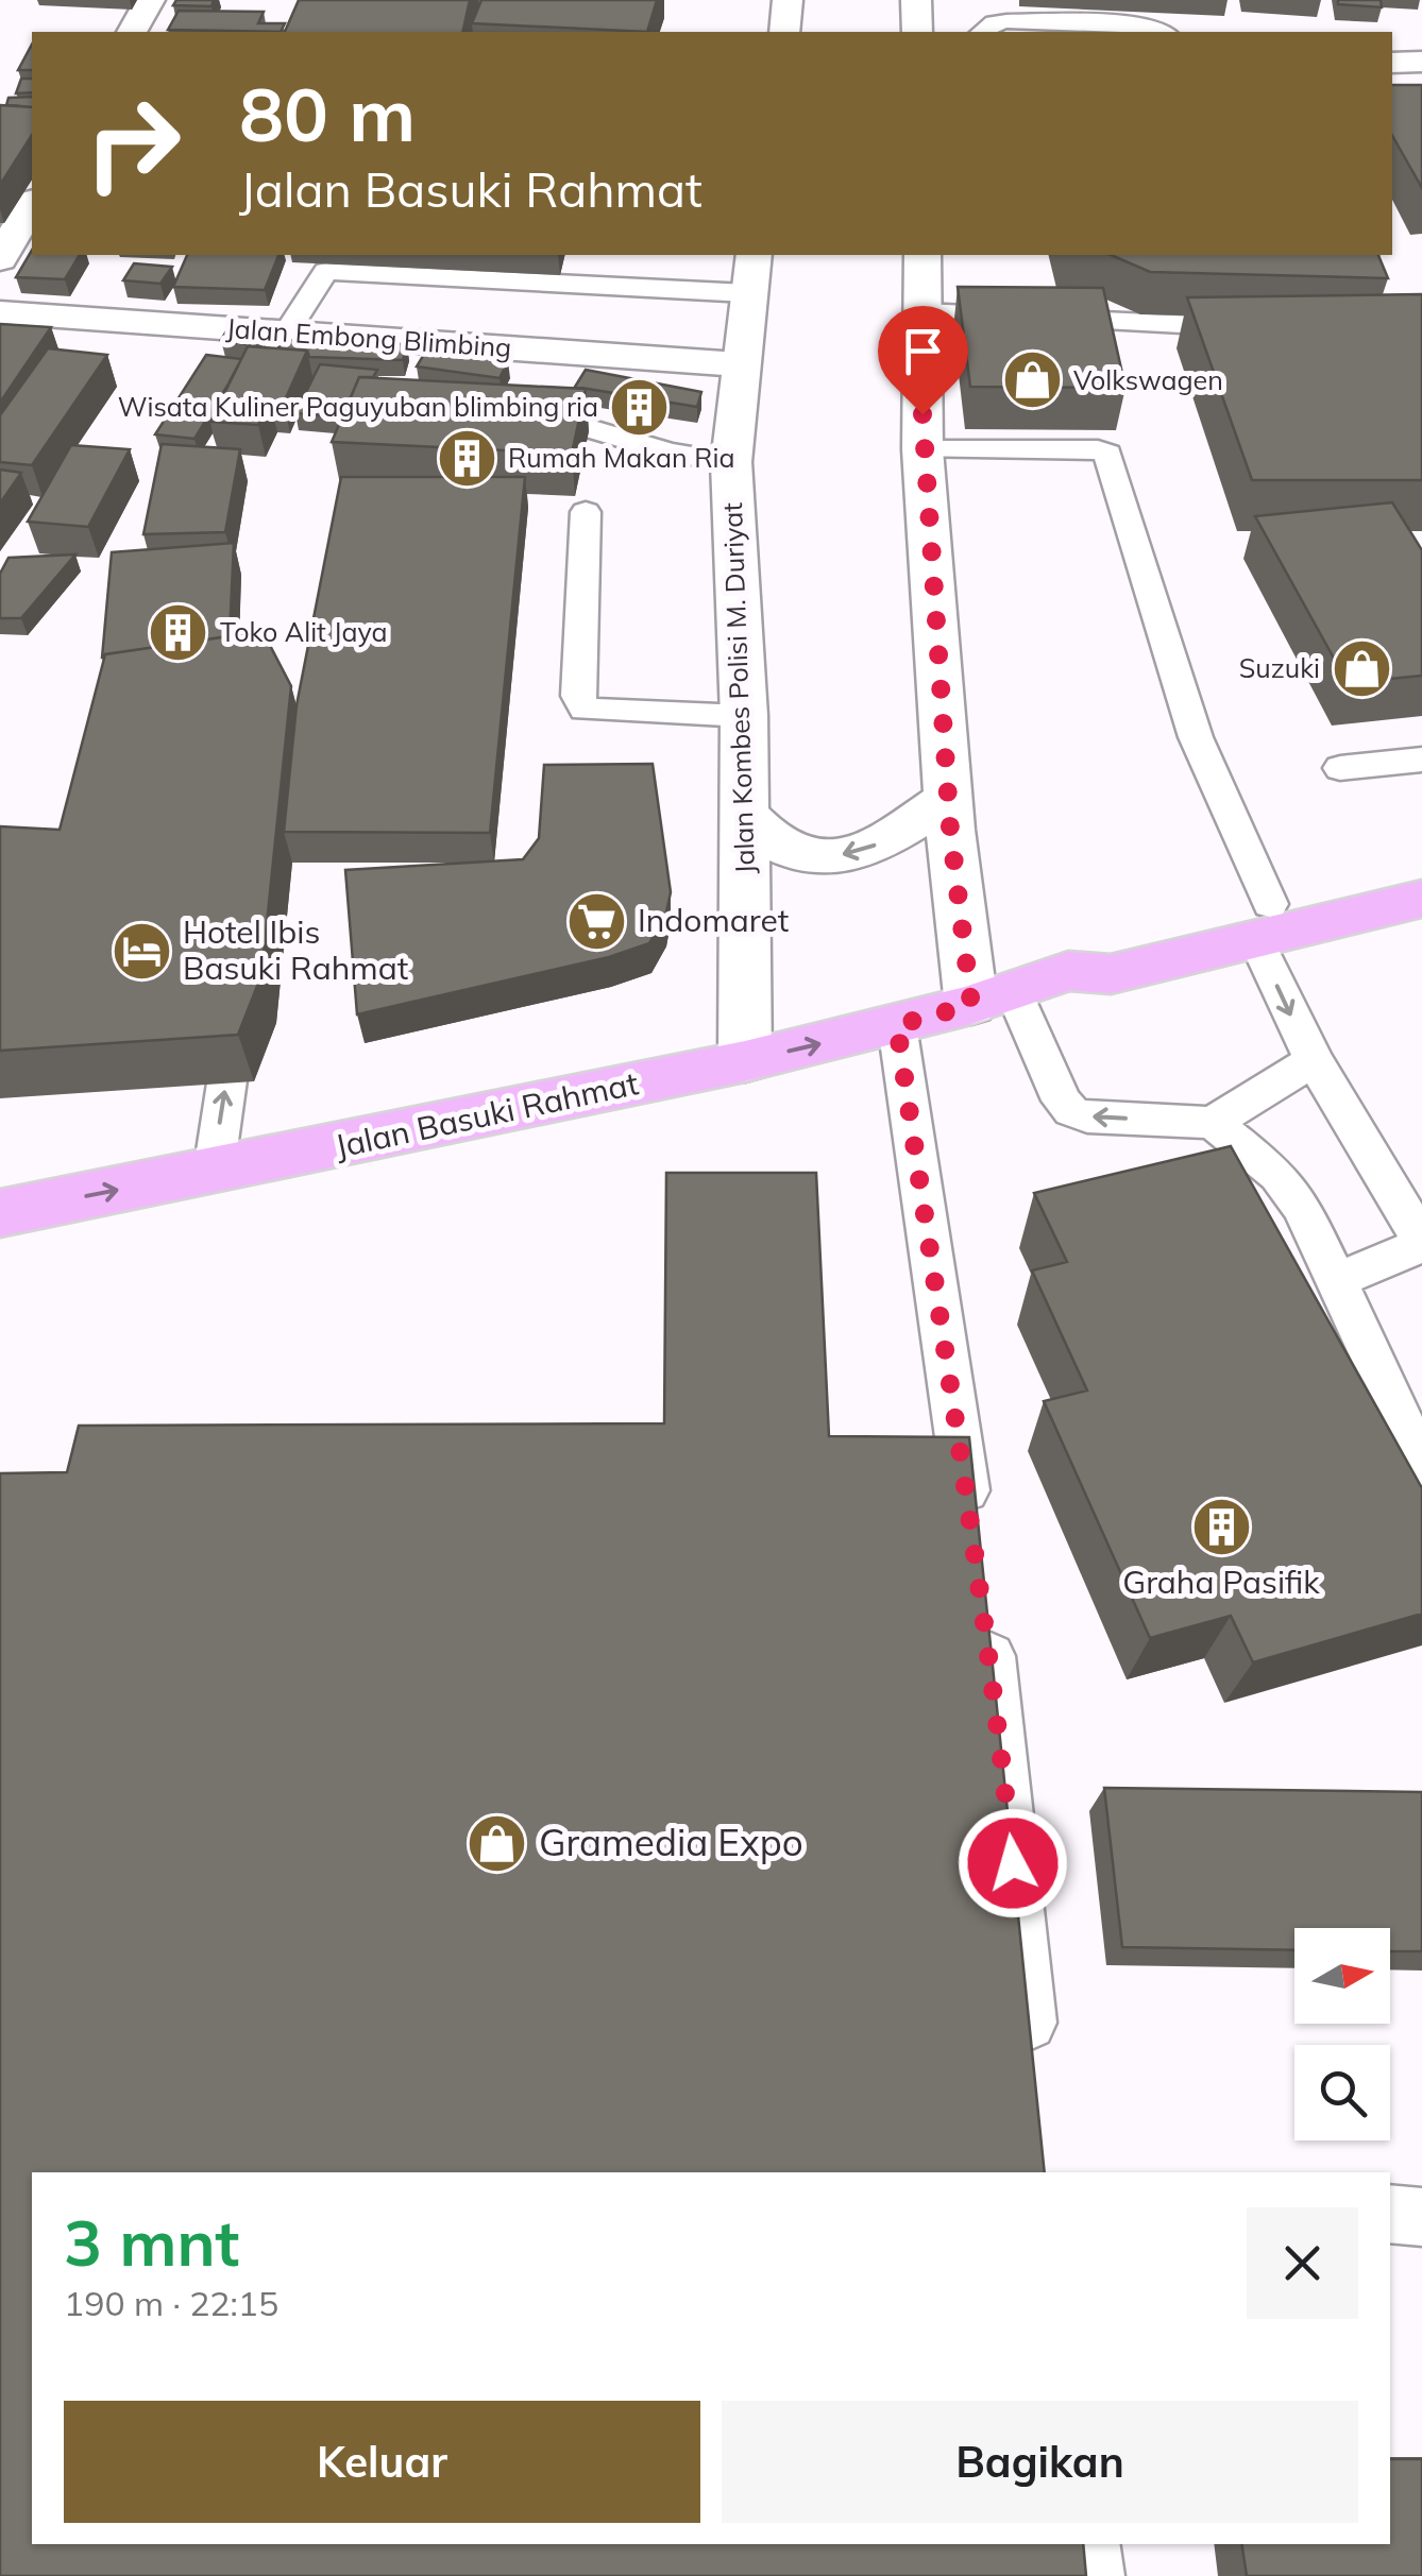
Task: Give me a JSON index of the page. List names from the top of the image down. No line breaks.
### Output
{"streets":{"main road":["Jalan Basuki Rahmat"],"street":["Jalan Embong Blimbing","Jalan Kombes Polisi M. Duriyat"]},"crossings":[["Jalan Embong Blimbing","Jalan Kombes Polisi M. Duriyat"],["Jalan Kombes Polisi M. Duriyat","Jalan Basuki Rahmat"]],"places":{"shop":["Volkswagen","Suzuki","Gramedia Expo"],"building":["Wisata Kuliner Paguyuban blimbing ria","Rumah Makan Ria","Toko Alit Jaya","Graha Pasifik"],"supermarket":["Indomaret"],"hotel":["Hotel Ibis Basuki Rahmat"]},"north":"right","page":{"turn":["80 m","Jalan Basuki Rahmat"],"heading":["3 mnt","190 m · 22:15"],"buttons":["Keluar","Bagikan"]}}
